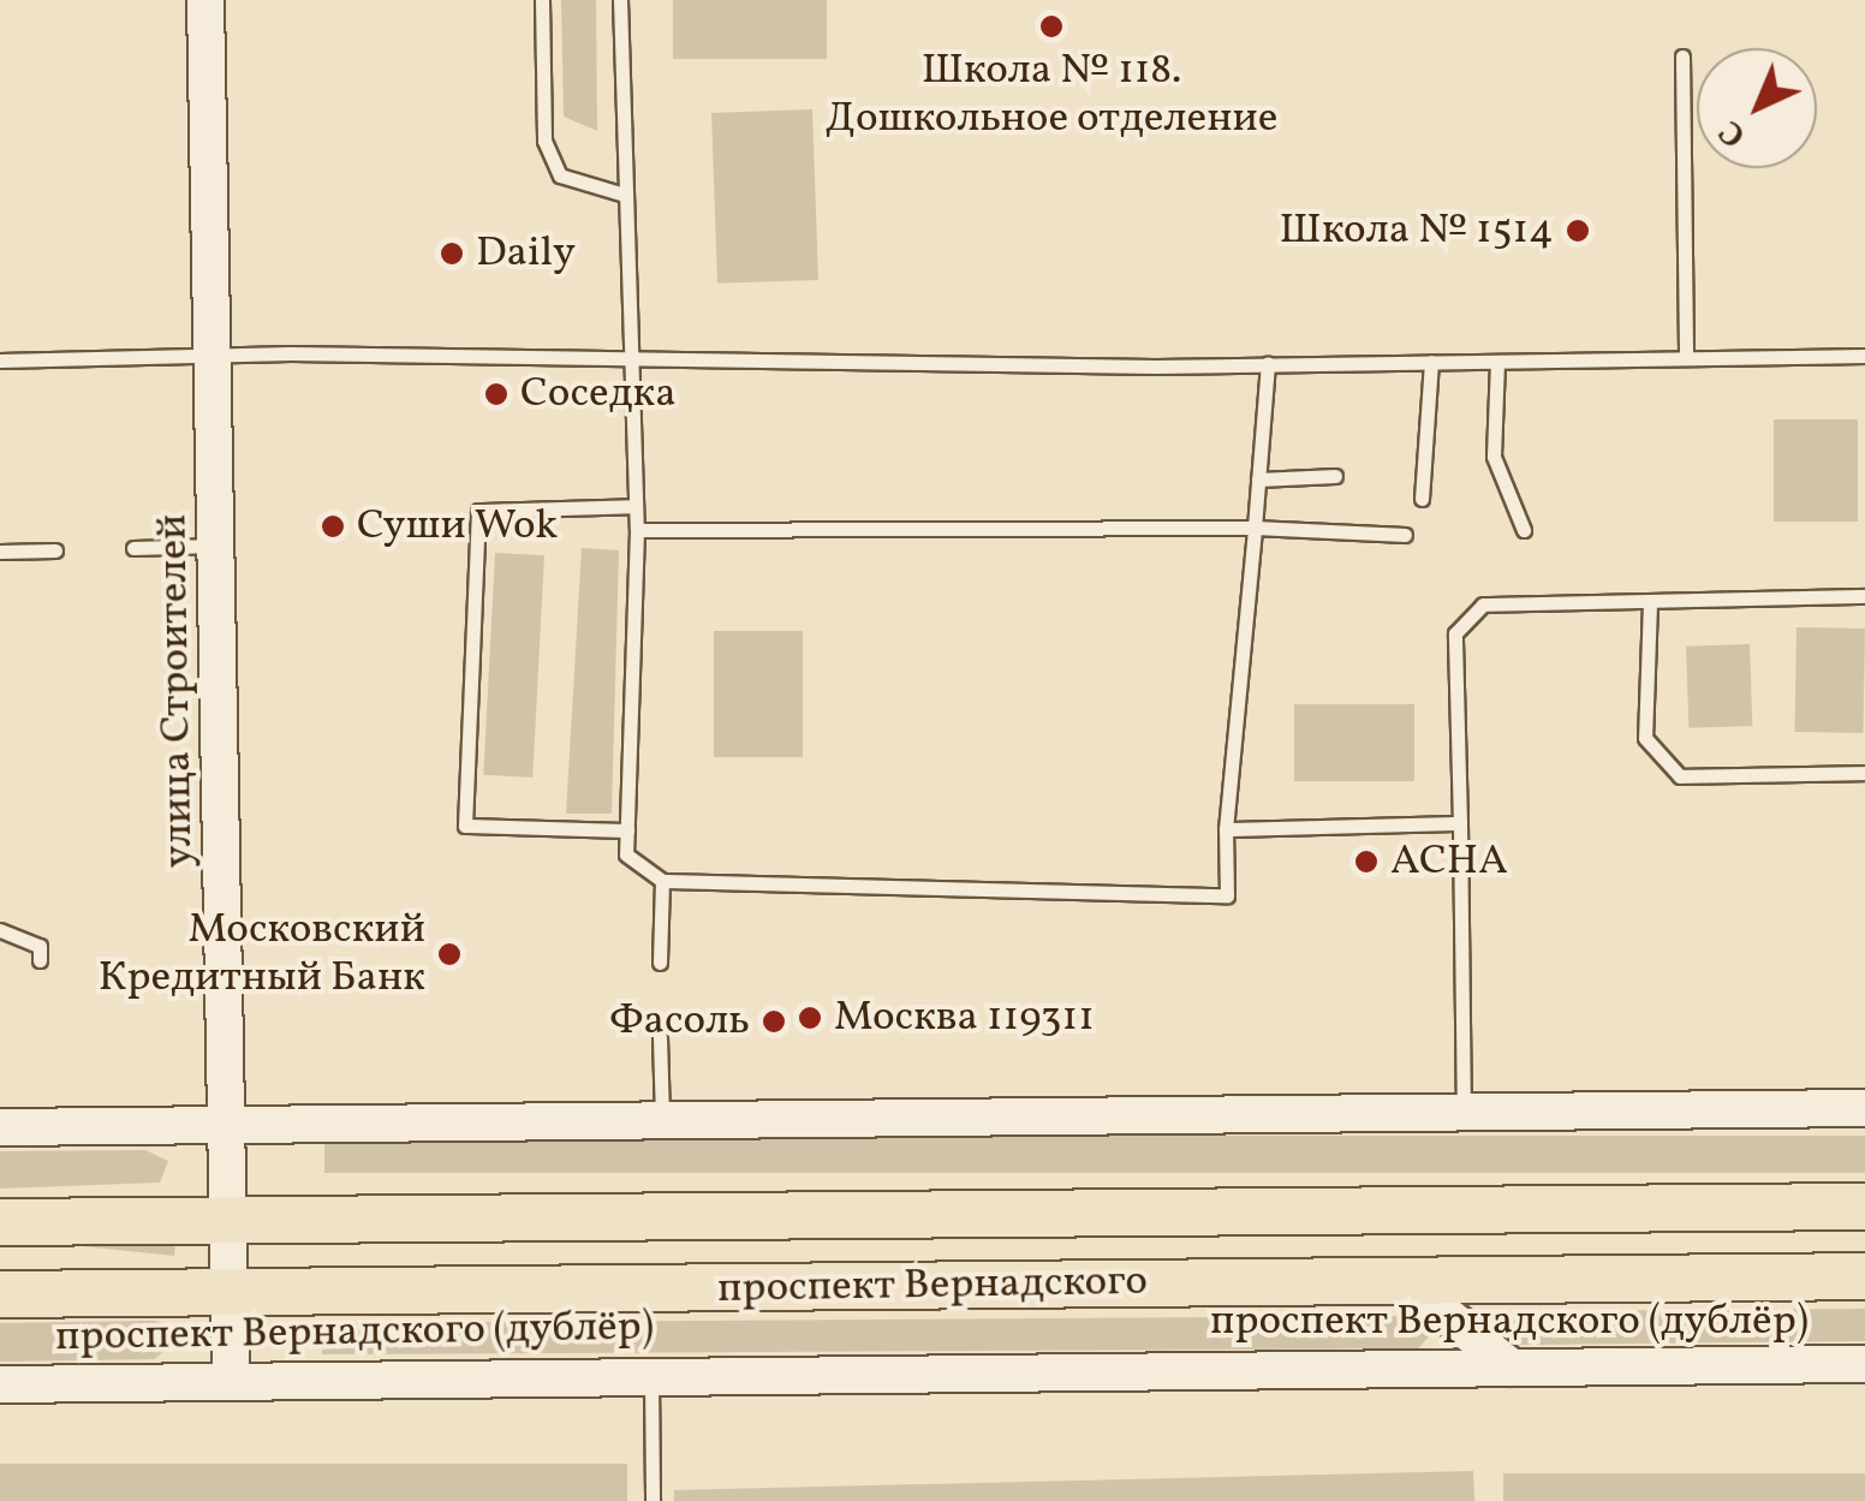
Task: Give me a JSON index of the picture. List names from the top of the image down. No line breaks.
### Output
{"streets":{"main road":["проспект Вернадского"],"street":["улица Строителей","проспект Вернадского (дублёр)"]},"crossings":[["улица Строителей","проспект Вернадского"],["улица Строителей","проспект Вернадского (дублёр)"]],"places":["Школа № 118. Дошкольное отделение","Школа № 1514","Daily","Соседка","Суши Wok","ACHA","Московский Кредитный Банк","Москва 119311","Фасоль"],"north":"bottom left"}
